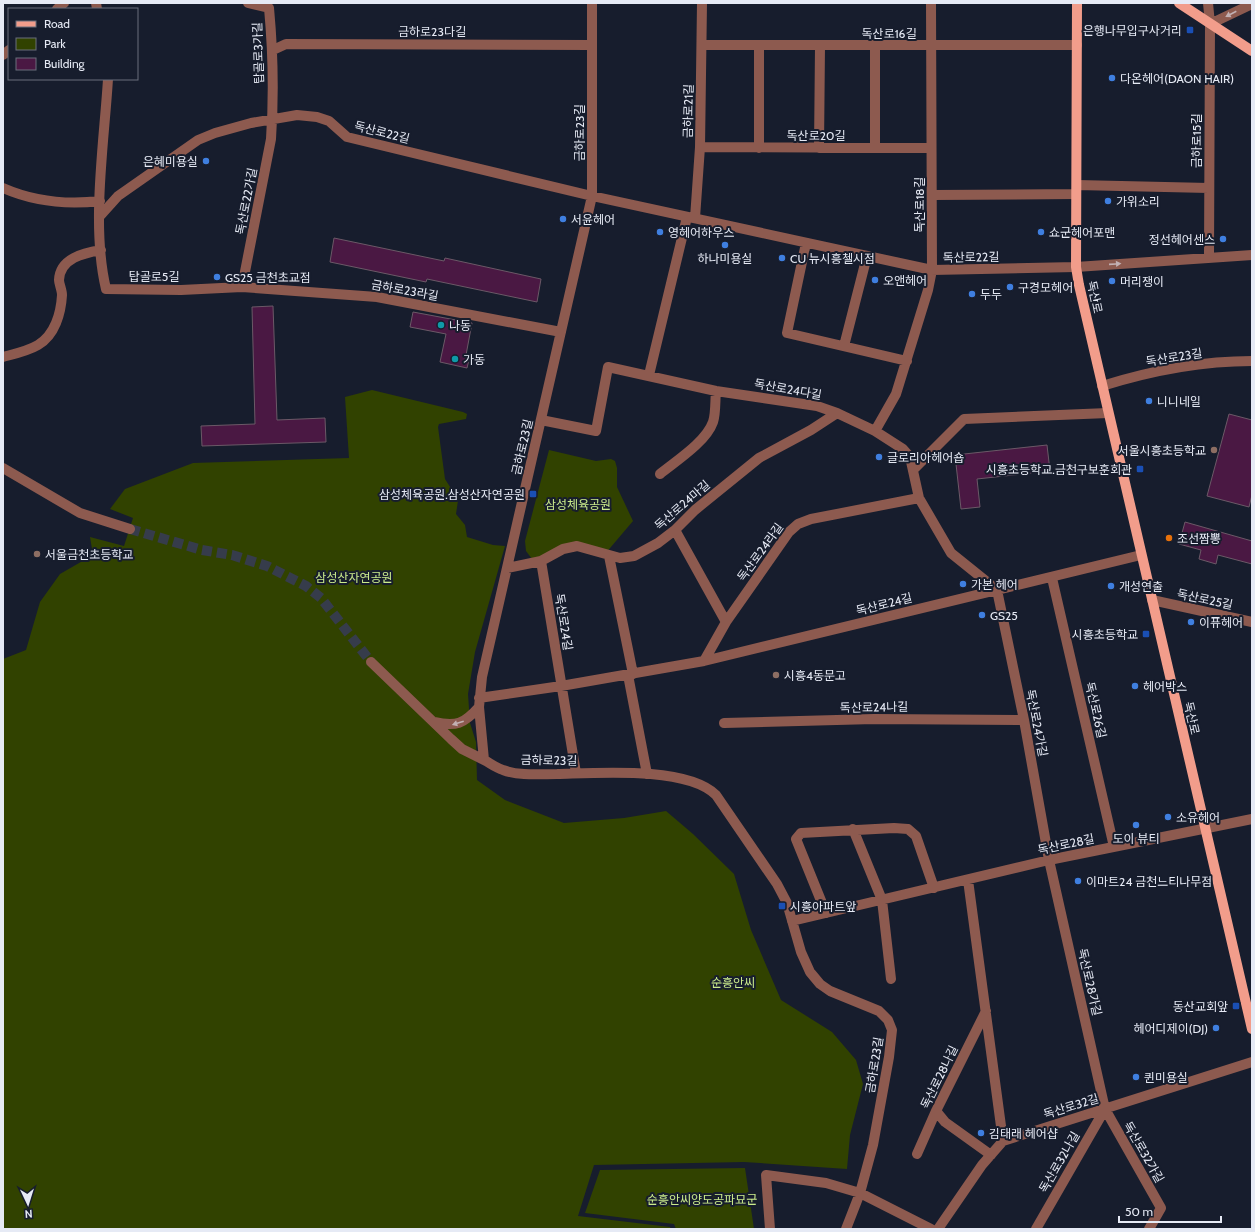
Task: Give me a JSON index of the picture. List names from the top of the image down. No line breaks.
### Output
{"streets":{"main road":["독산로"],"street":["금하로23다길","독산로16길","탑골로3가길","금하로21길","독산로22길","금하로23길","독산로20길","금하로15길","독산로22가길","독산로18길","탑골로5길","금하로23라길","독산로23길","독산로24다길","독산로24마길","독산로24라길","독산로25길","독산로24길","독산로24나길","독산로26길","독산로24가길","독산로28길","독산로28가길","독산로28나길","독산로32길","독산로32가길","독산로32나길"]},"crossings":[["금하로23다길","탑골로3가길"],["금하로23다길","금하로23길"],["독산로16길","금하로21길"],["독산로16길","독산로18길"],["독산로16길","독산로"],["탑골로3가길","독산로22길"],["탑골로3가길","독산로22가길"],["금하로21길","독산로22길"],["금하로21길","독산로20길"],["독산로22길","금하로23길"],["독산로22길","금하로15길"],["독산로22길","독산로22가길"],["독산로22길","독산로18길"],["독산로22길","탑골로5길"],["독산로22길","독산로"],["금하로23길","금하로23라길"],["금하로23길","독산로24다길"],["금하로23길","독산로24마길"],["금하로23길","독산로24길"],["금하로23길","독산로28길"],["독산로20길","독산로18길"],["독산로22가길","탑골로5길"],["독산로22가길","금하로23라길"],["독산로18길","독산로24다길"],["탑골로5길","금하로23라길"],["독산로","독산로23길"],["독산로","독산로25길"],["독산로","독산로24길"],["독산로","독산로28길"],["독산로24다길","독산로24마길"],["독산로24다길","독산로24라길"],["독산로24다길","독산로24길"],["독산로24다길","독산로24가길"],["독산로24마길","독산로24길"],["독산로24라길","독산로24길"],["독산로24길","독산로26길"],["독산로24길","독산로24가길"],["독산로24나길","독산로24가길"],["독산로26길","독산로28길"],["독산로24가길","독산로28길"],["독산로24가길","독산로28가길"],["독산로28길","독산로28가길"],["독산로28가길","독산로32길"],["독산로28가길","독산로32가길"],["독산로28가길","독산로32나길"],["독산로32길","독산로32가길"],["독산로32길","독산로32나길"],["독산로32가길","독산로32나길"]],"parks":["삼성체육공원","삼성산자연공원","순흥안씨","순흥안씨양도공파묘군"],"places":{"transit":["은행나무입구사거리","시흥초등학교.금천구보훈회관","삼성체육공원.삼성산자연공원","시흥초등학교","시흥아파트앞","동산교회앞"],"other":["다온헤어(DAON HAIR)","은혜미용실","가위소리","서윤헤어","영헤어하우스","쇼군헤어포맨","정선헤어센스","하나미용실","CU 뉴시흥첼시점","GS25 금천초교점","오앤헤어","머리쟁이","구경모헤어","두두","나동","가동","니니네일","서울시흥초등학교","글로리아헤어숍","조선짬뽕","서울금천초등학교","가본 헤어","개성연출","GS25","이퓨헤어","시흥4동문고","헤어박스","소유헤어","도이 뷰티","이마트24 금천느티나무점","헤어디제이(DJ)","퀸미용실","김태래 헤어샵"]},"legend":["Road","Park","Building"],"scale_bar":"50 m","north":"bottom"}
